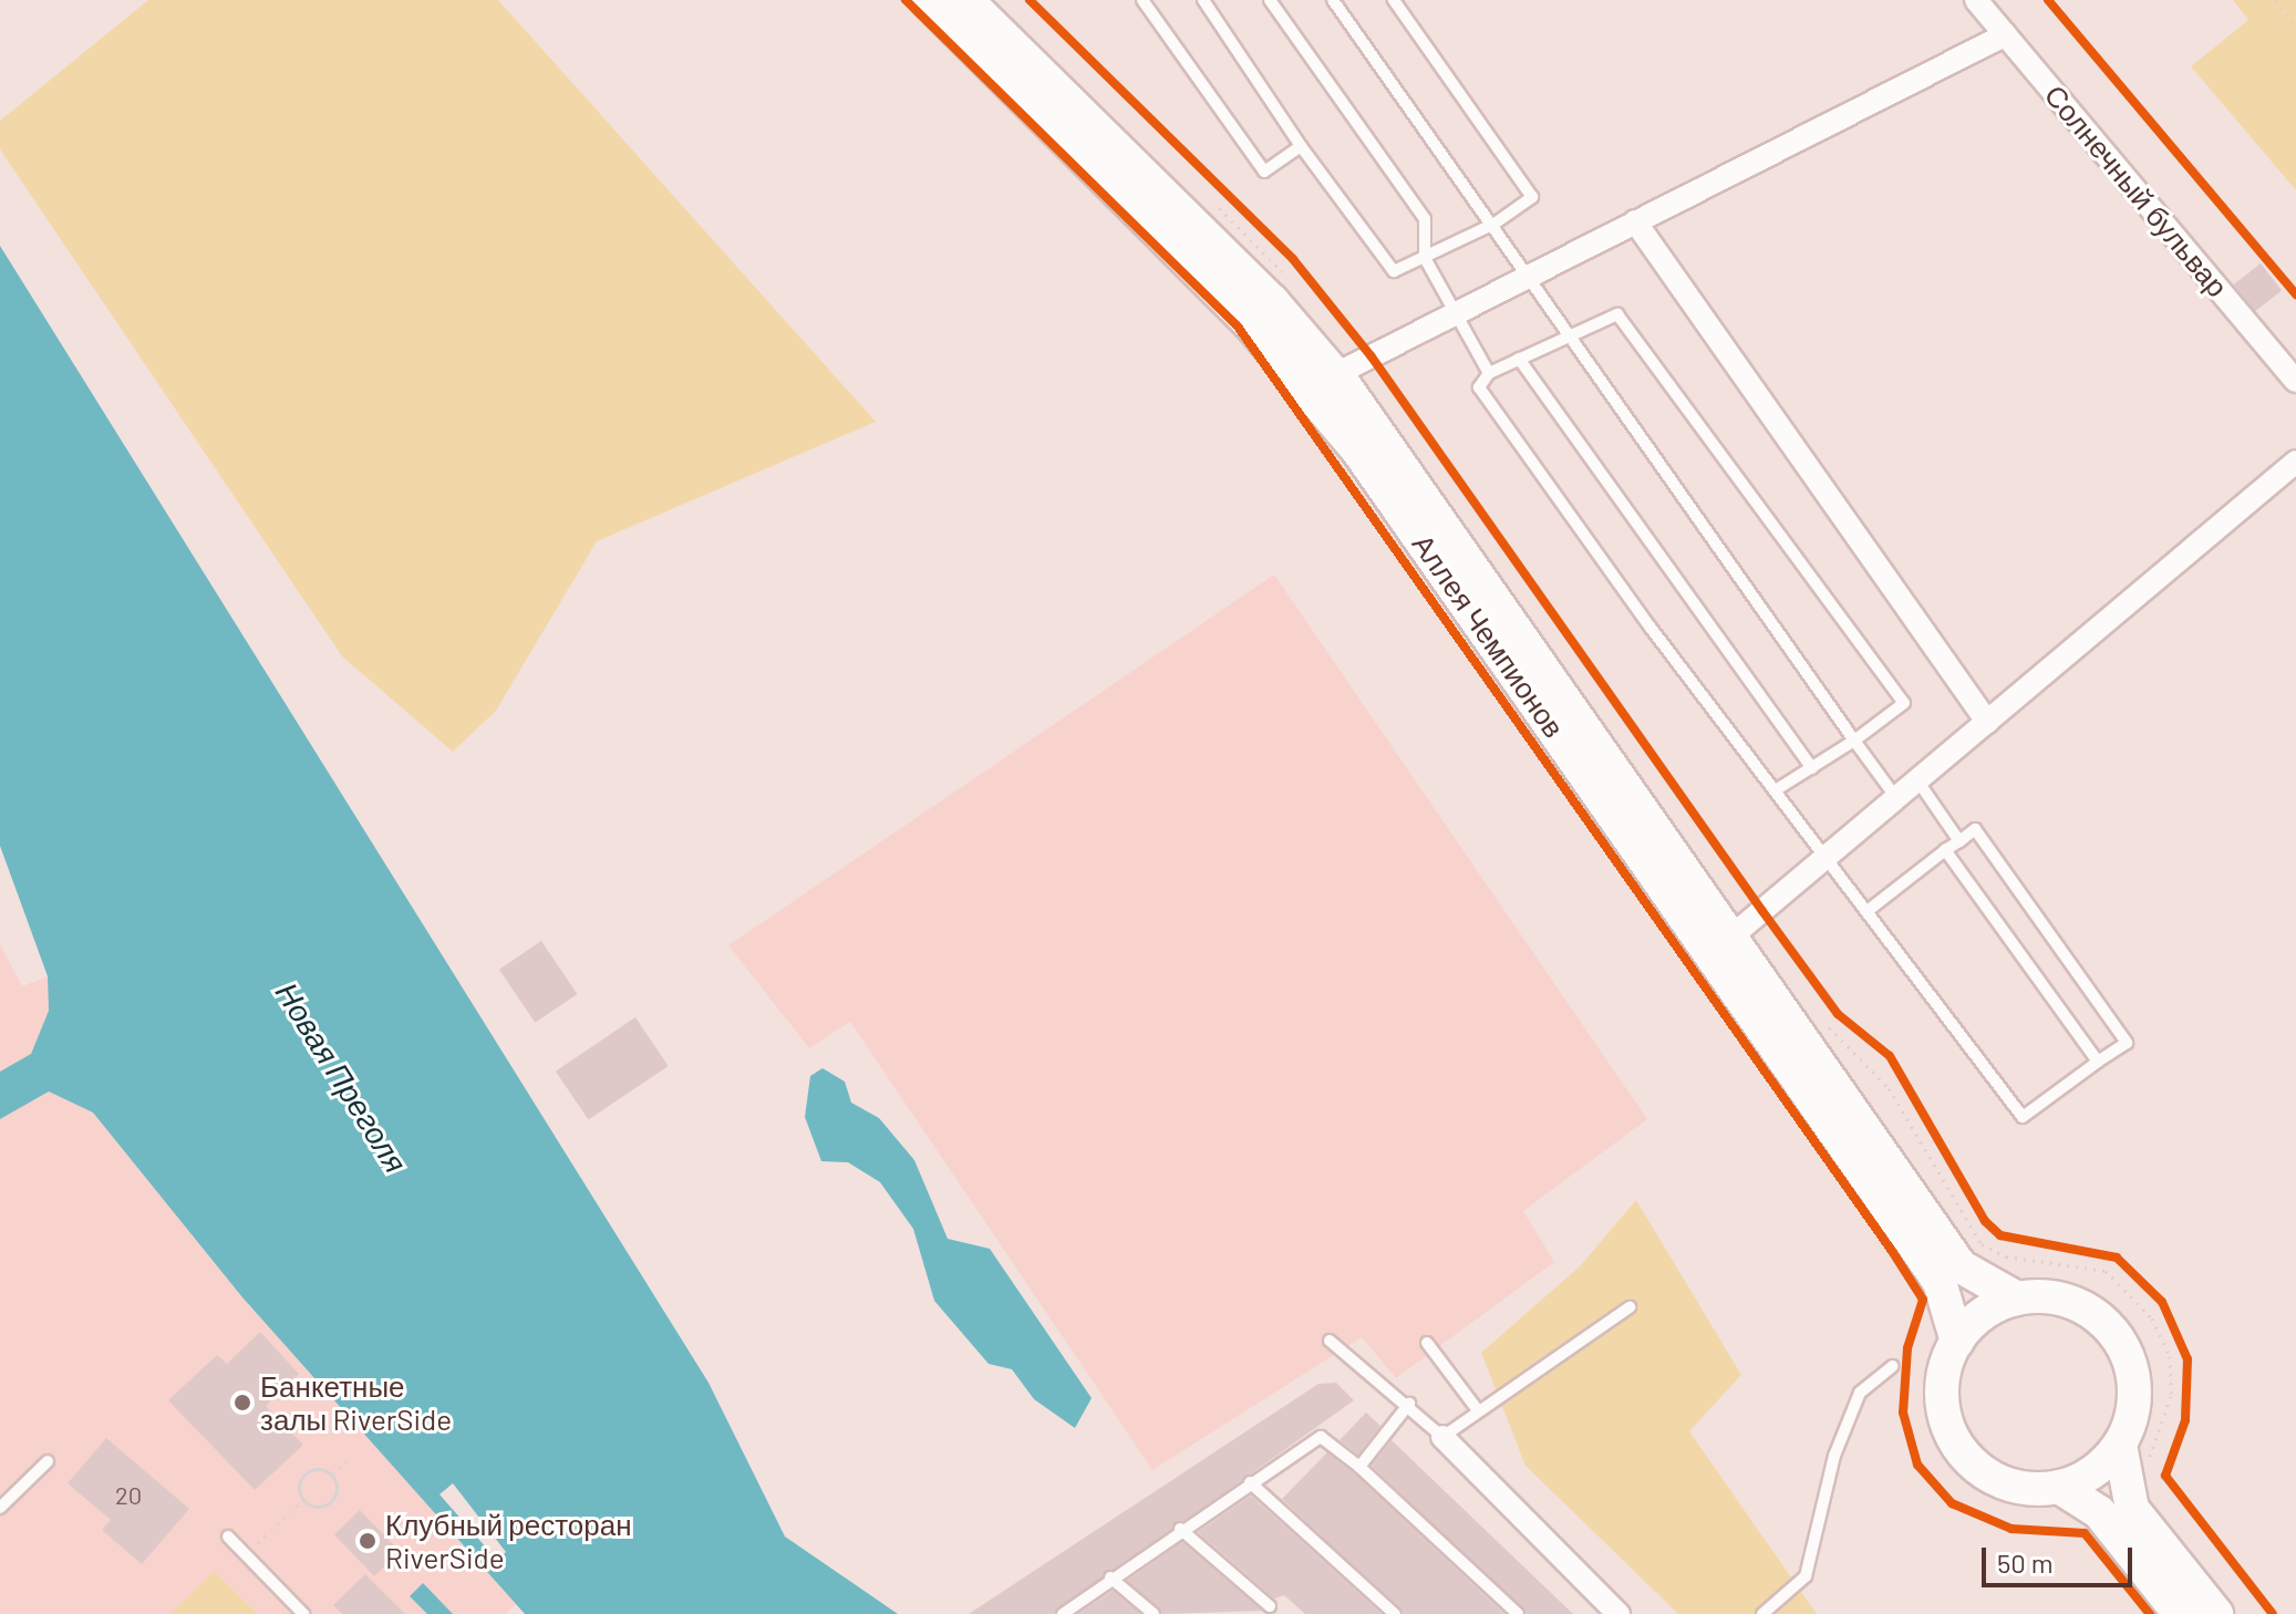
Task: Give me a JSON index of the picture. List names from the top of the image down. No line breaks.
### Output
{"streets":{"main road":["Аллея Чемпионов"],"street":["Солнечный бульвар"]},"water":["Новая Преголя"],"places":["Банкетные залы RiverSide","Клубный ресторан RiverSide"],"house_numbers":["20"],"scale_bar":"50 m"}
